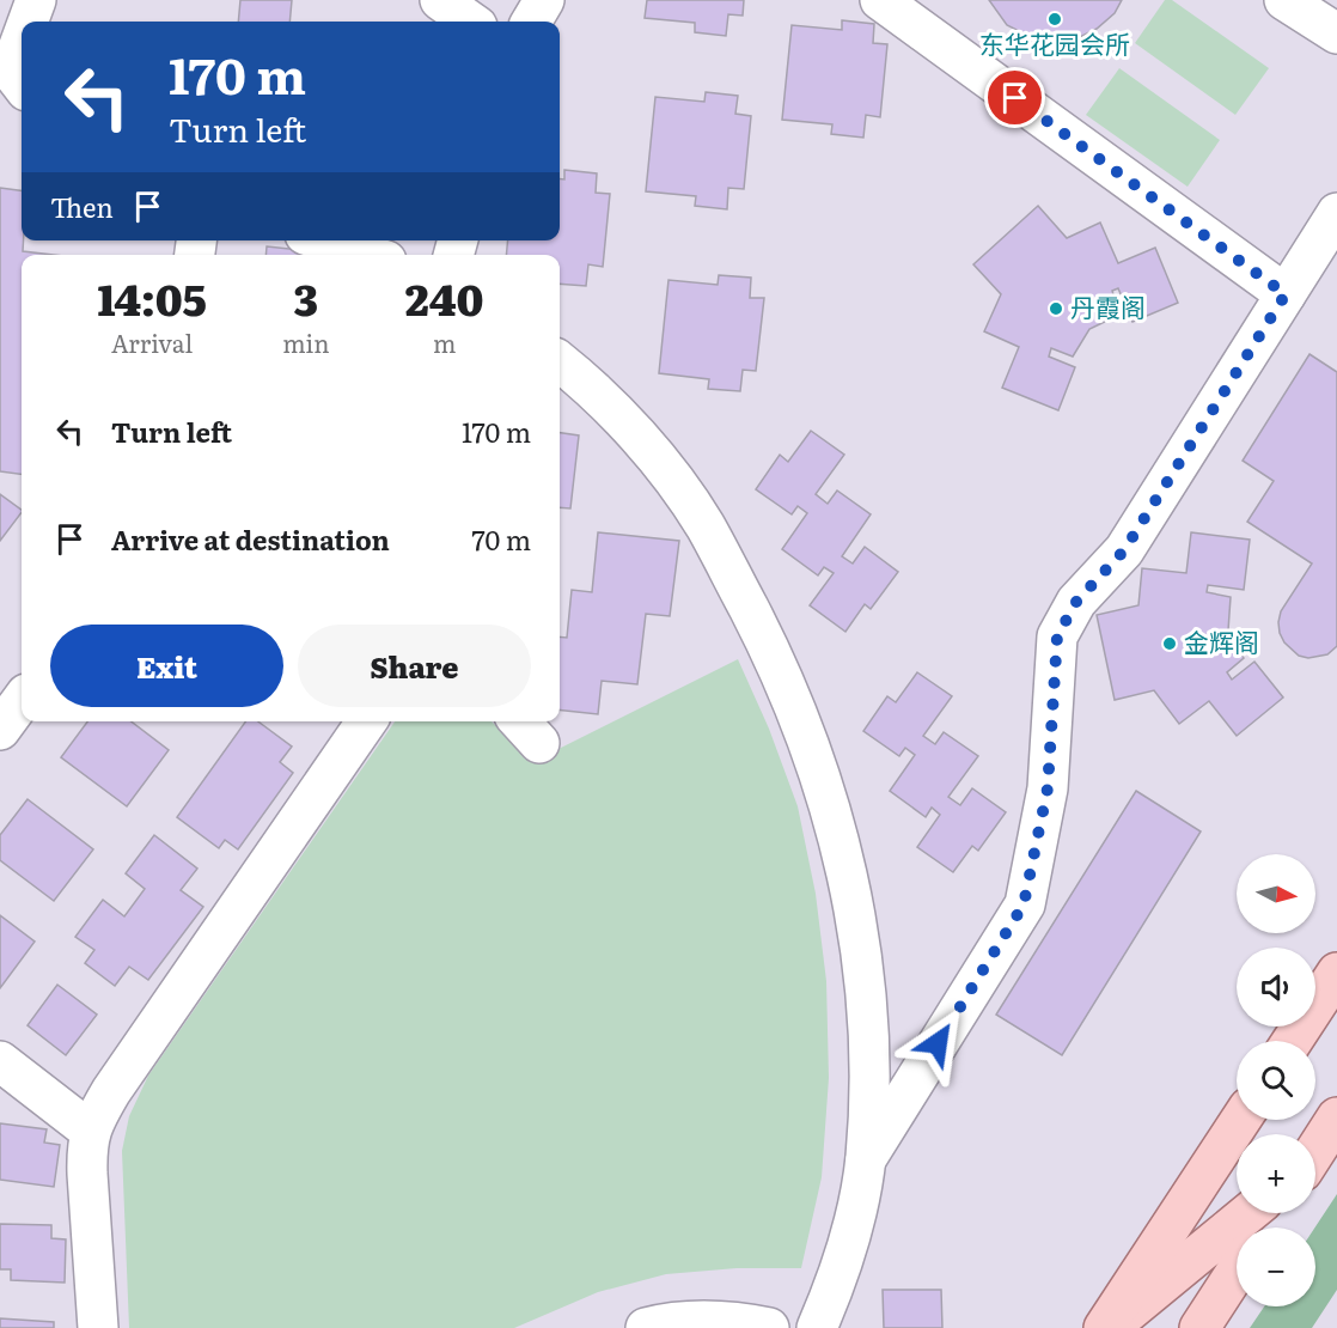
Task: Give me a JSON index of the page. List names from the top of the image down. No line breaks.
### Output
{"places":["东华花园会所","丹霞阁","金辉阁"],"north":"right","page":{"turn":["170 m","Turn left"],"then":"Then","eta":["14:05","Arrival","3","min","240","m"],"list":[{"name":"Turn left","value":"170 m"},{"name":"Arrive at destination","value":"70 m"}],"buttons":["Exit","Share"],"map_buttons":["+","−"]}}
